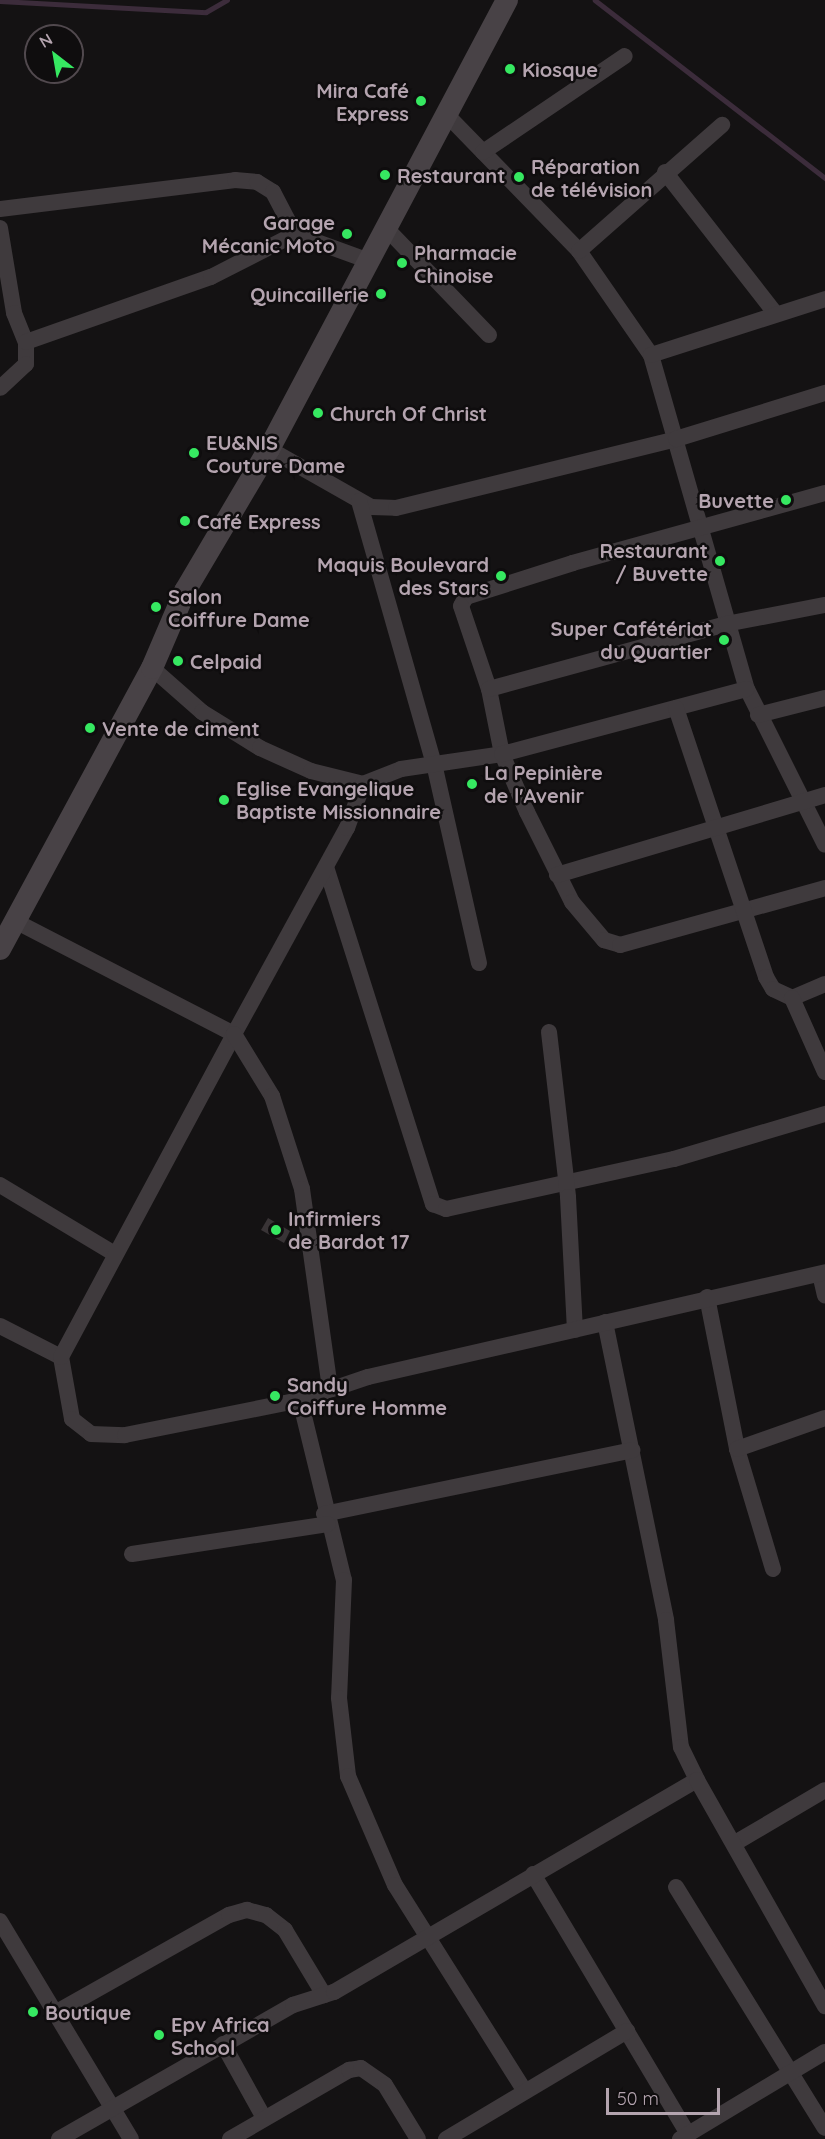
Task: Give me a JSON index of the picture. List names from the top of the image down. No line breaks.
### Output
{"places":["Kiosque","Mira Café Express","Restaurant","Réparation de télévision","Garage Mécanic Moto","Pharmacie Chinoise","Quincaillerie","Church Of Christ","EU&NIS Couture Dame","Buvette","Café Express","Restaurant / Buvette","Maquis Boulevard des Stars","Salon Coiffure Dame","Super Cafétériat du Quartier","Celpaid","Vente de ciment","La Pepinière de l'Avenir","Eglise Evangelique Baptiste Missionnaire","Infirmiers de Bardot 17","Sandy Coiffure Homme","Boutique","Epv Africa School"],"scale_bar":"50 m","north":"top left"}
